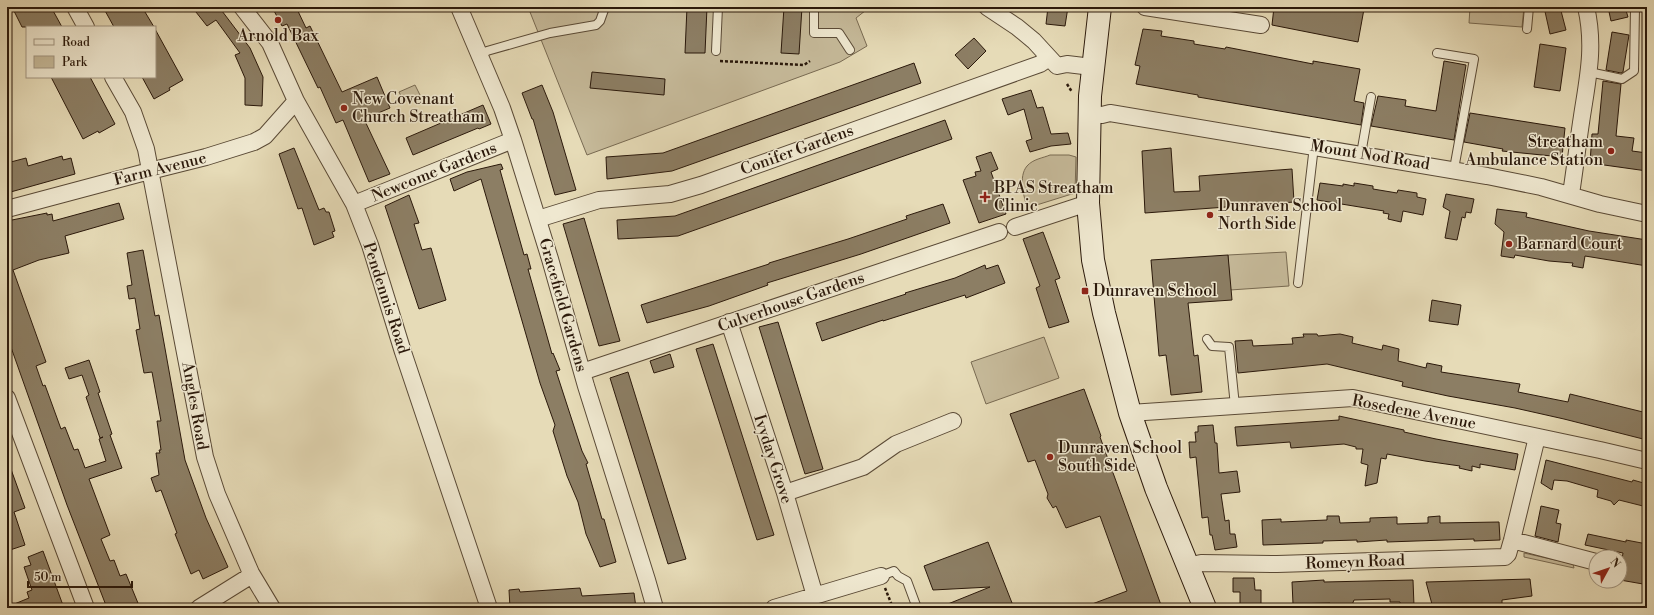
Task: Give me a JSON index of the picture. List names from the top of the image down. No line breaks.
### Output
{"streets":{"street":["Conifer Gardens","Mount Nod Road","Farm Avenue","Newcome Gardens","Pendennis Road","Culverhouse Gardens","Gracefield Gardens","Angles Road","Rosedene Avenue","Ivyday Grove","Romeyn Road"]},"crossings":[["Conifer Gardens","Gracefield Gardens"],["Farm Avenue","Pendennis Road"],["Farm Avenue","Angles Road"],["Newcome Gardens","Pendennis Road"],["Newcome Gardens","Gracefield Gardens"],["Culverhouse Gardens","Gracefield Gardens"],["Culverhouse Gardens","Ivyday Grove"],["Rosedene Avenue","Romeyn Road"]],"places":{"other":["Arnold Bax","New Covenant Church Streatham","Streatham Ambulance Station","Dunraven School North Side","Barnard Court","Dunraven School South Side"],"health":["BPAS Streatham Clinic"],"transit":["Dunraven School"]},"legend":["Road","Park"],"scale_bar":"50 m","north":"top right"}
